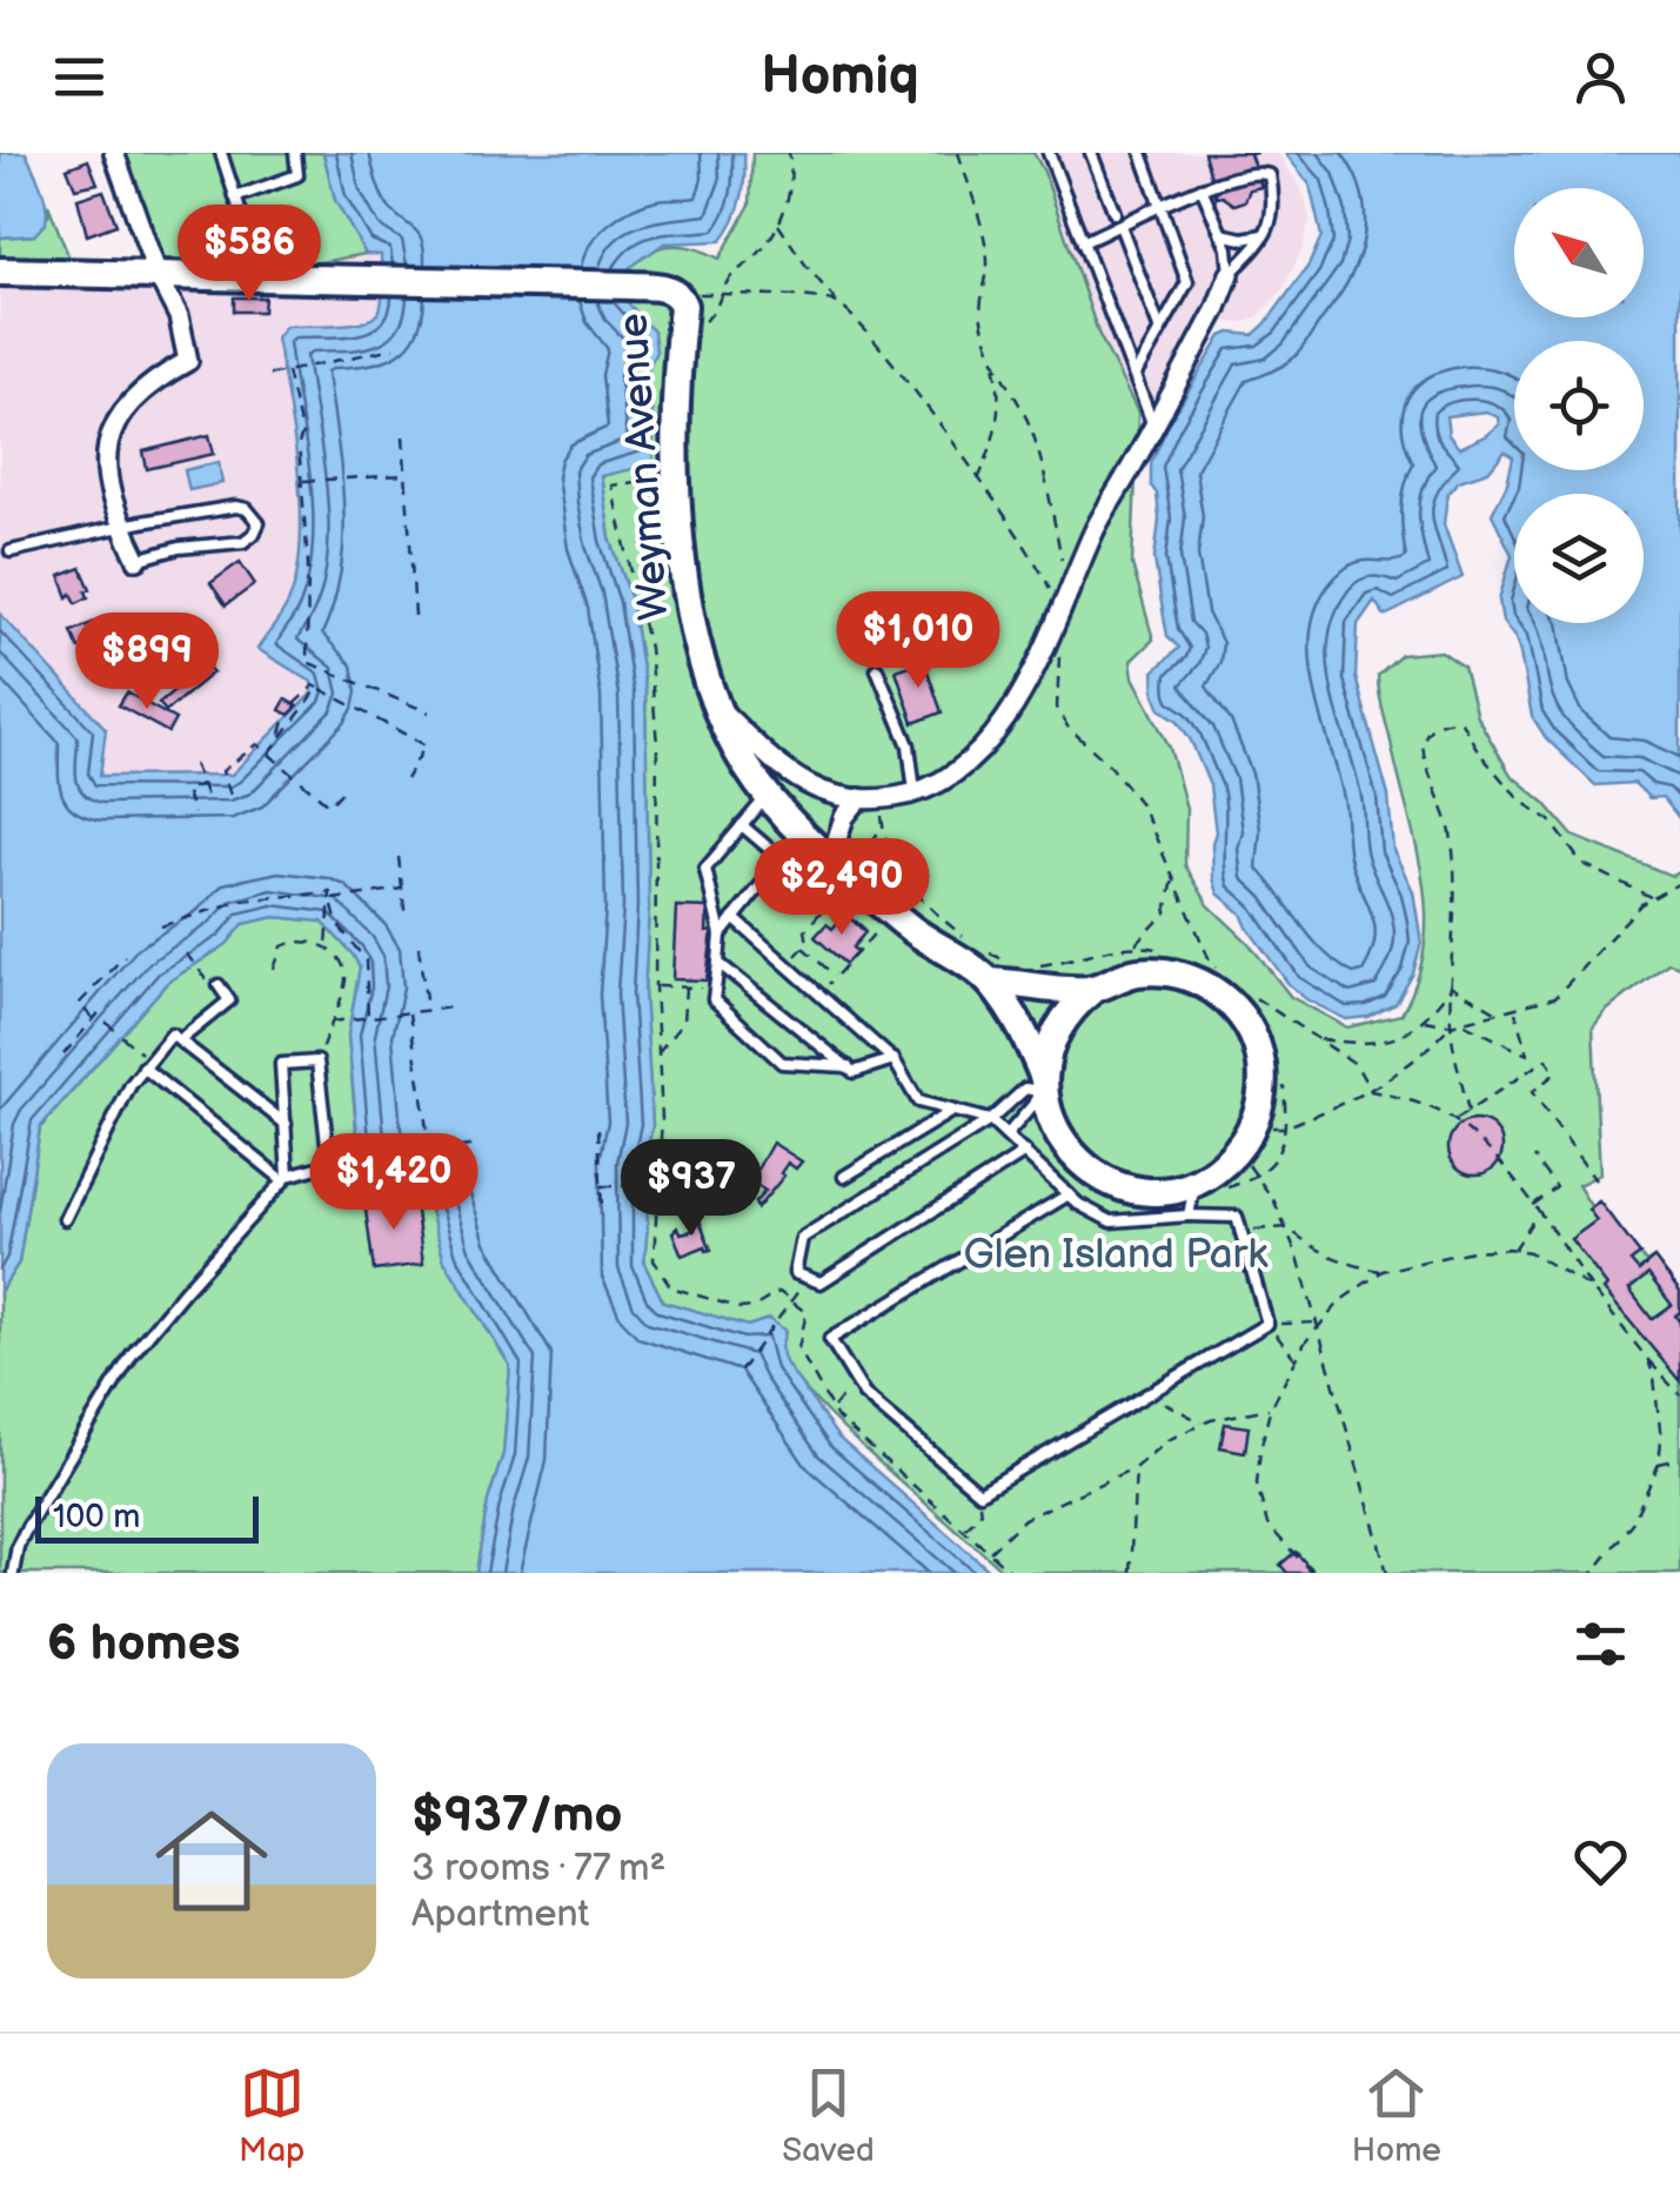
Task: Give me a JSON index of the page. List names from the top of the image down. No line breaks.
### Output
{"streets":{"street":["Weyman Avenue"]},"parks":["Glen Island Park"],"scale_bar":"100 m","north":"top left","page":{"header":"Homiq","price":["$586","$1,010","$899","$2,490","$1,420","$937"],"scale":"100 m","heading":"6 homes","list":[{"name":"$937/mo","note":"3 rooms · 77 m² · Apartment"}],"tabs":["Map","Saved","Home"]}}
